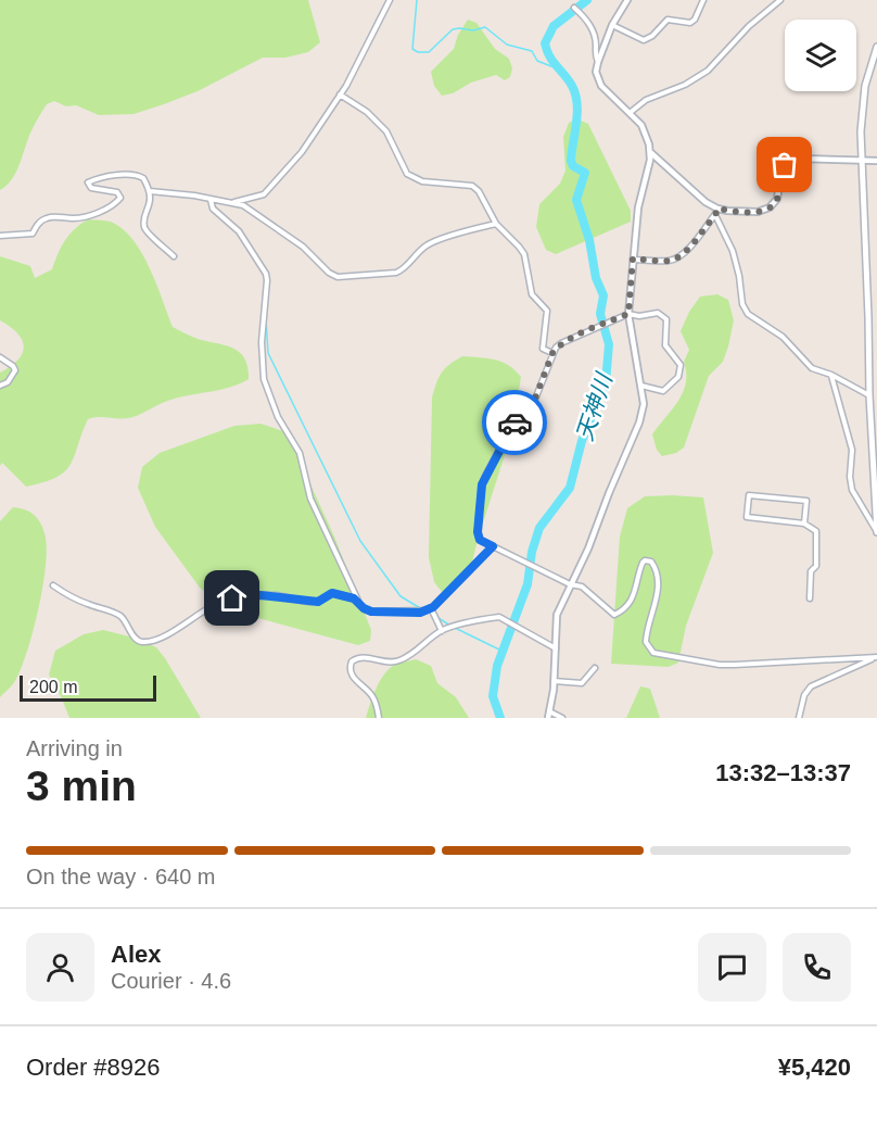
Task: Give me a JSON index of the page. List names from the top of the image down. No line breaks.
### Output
{"water":["天神川"],"scale_bar":"200 m","page":{"scale":"200 m","heading":["3 min","Arriving in","13:32–13:37"],"panel":["Alex","Courier · 4.6","Order #8926","¥5,420"],"bar":"On the way · 640 m"}}
